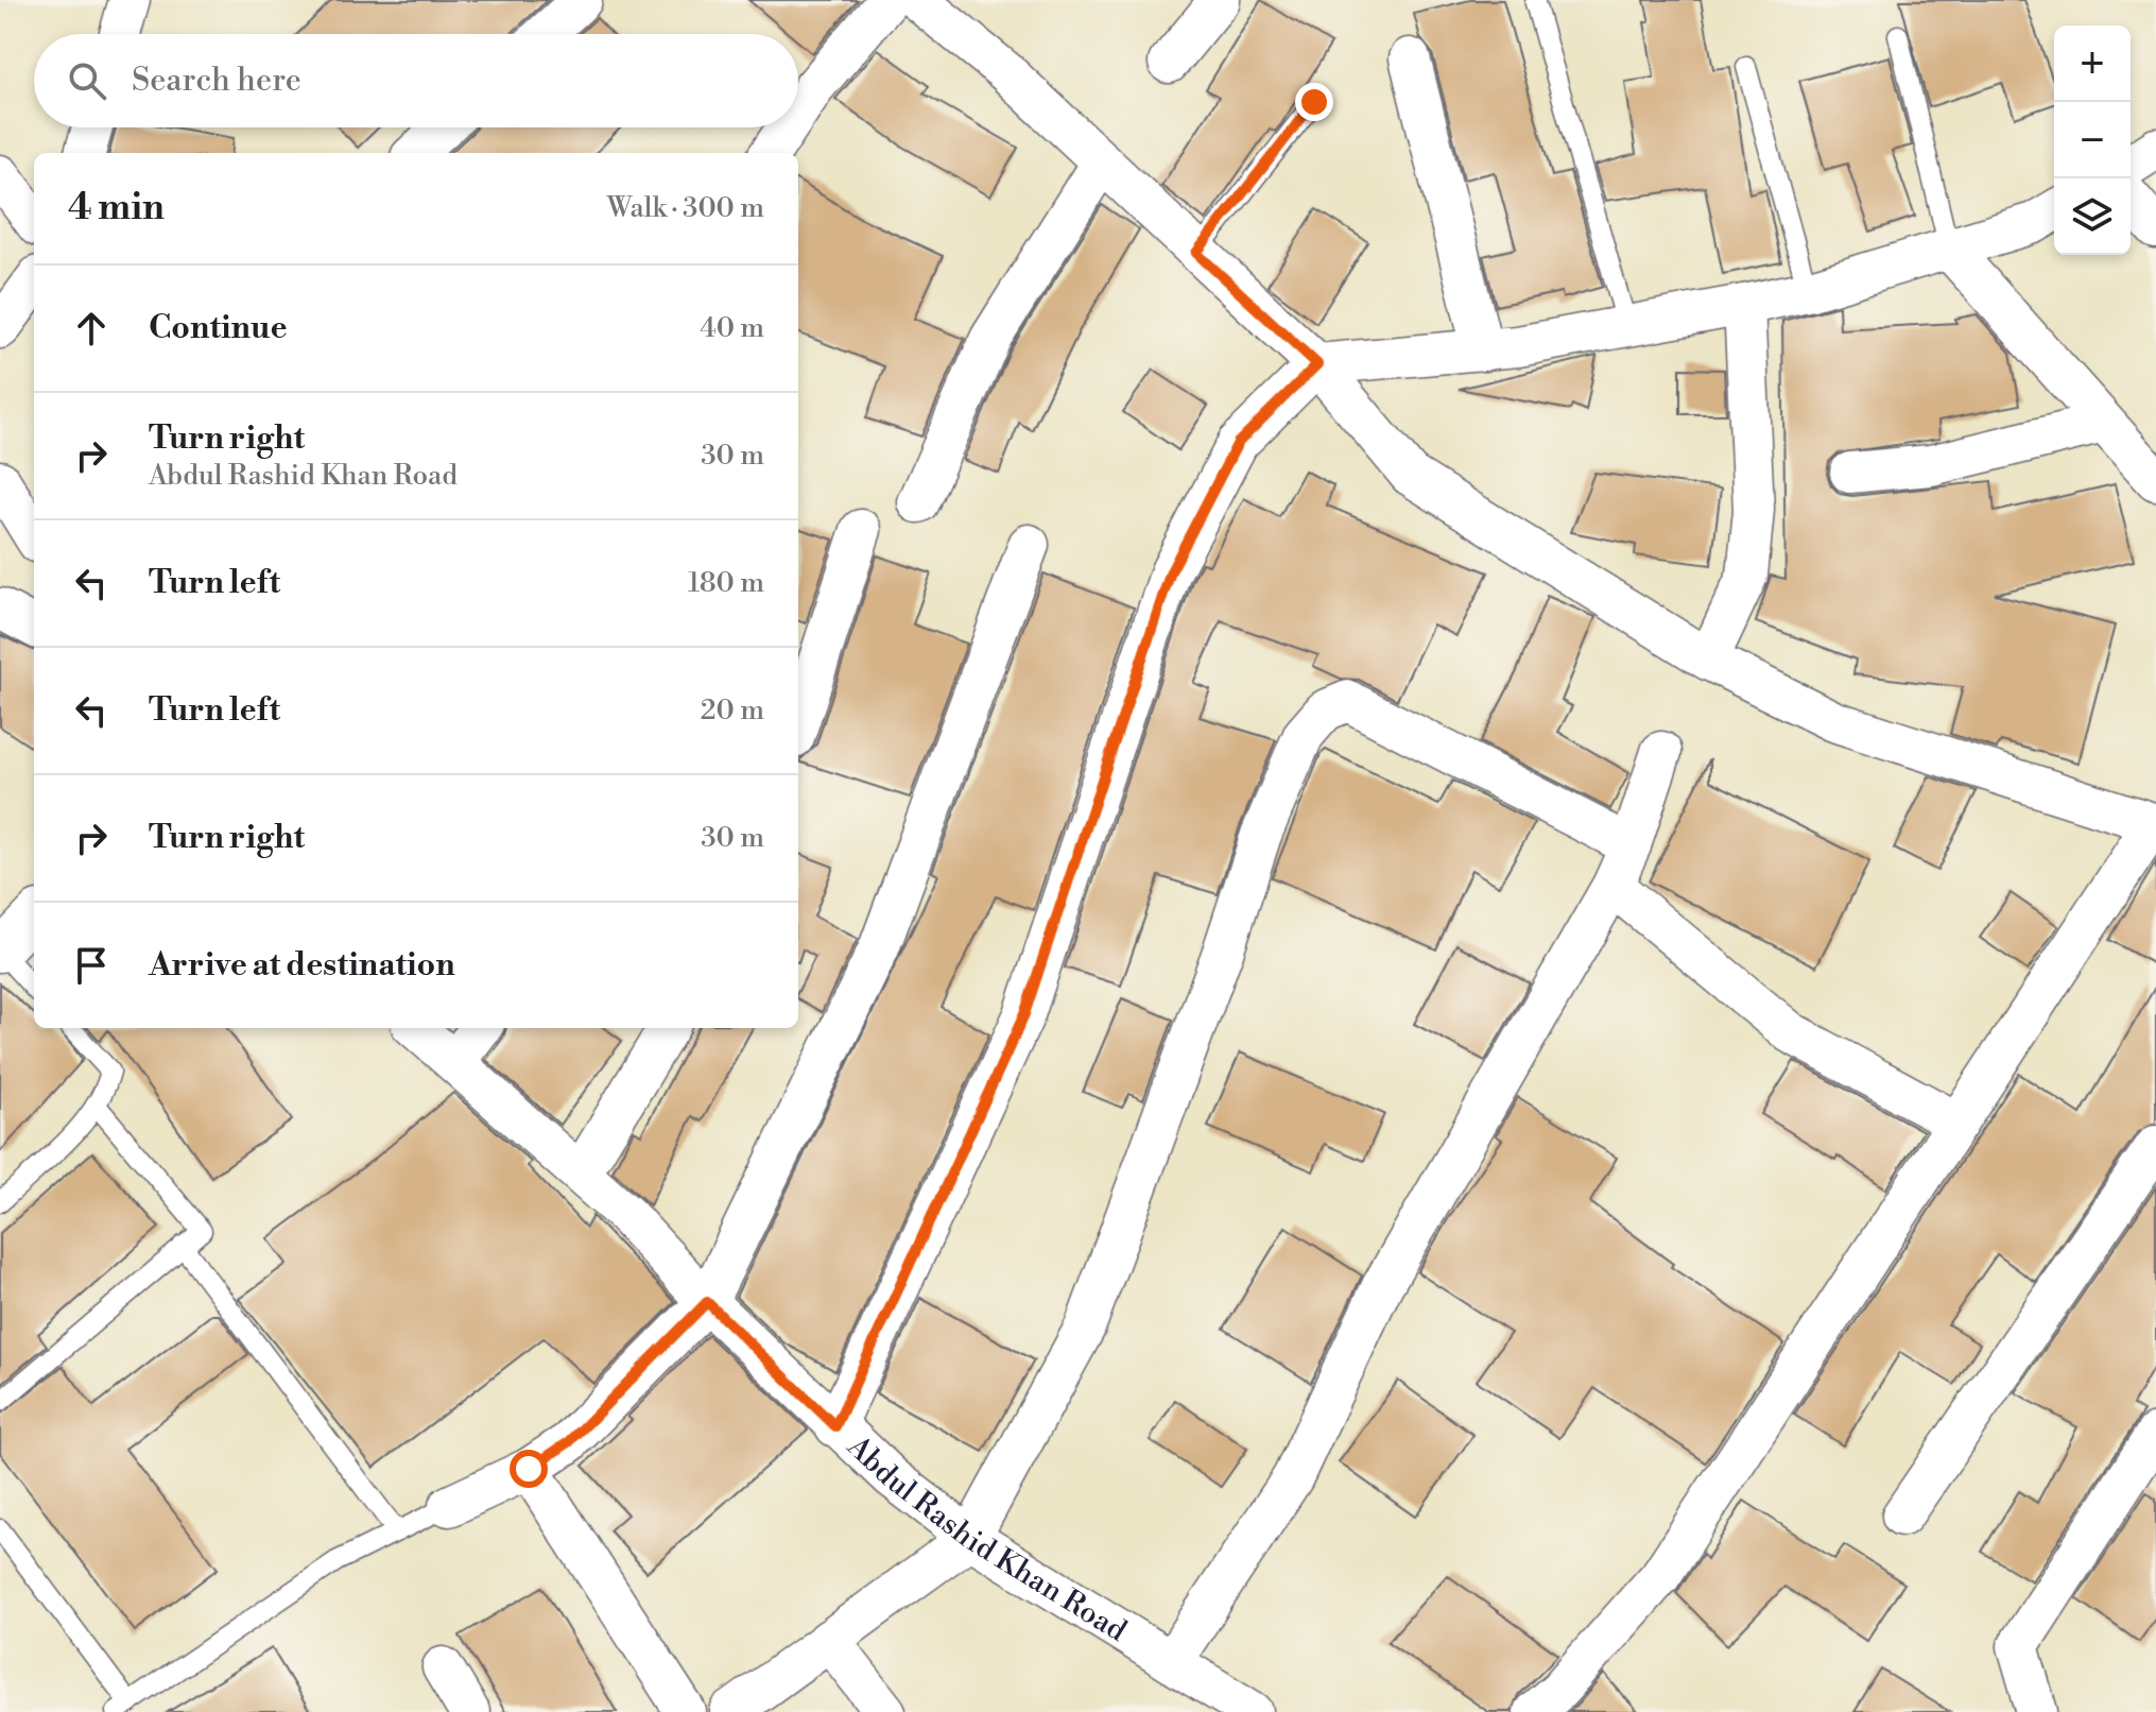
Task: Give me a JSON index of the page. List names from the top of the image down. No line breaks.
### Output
{"streets":{"street":["Abdul Rashid Khan Road"]},"page":{"map_buttons":["+","−"],"search":"Search here","heading":["4 min","Walk · 300 m"],"list":[["Continue","40 m"],["Turn right","Abdul Rashid Khan Road","30 m"],["Turn left","180 m"],["Turn left","20 m"],["Turn right","30 m"],"Arrive at destination"]}}
